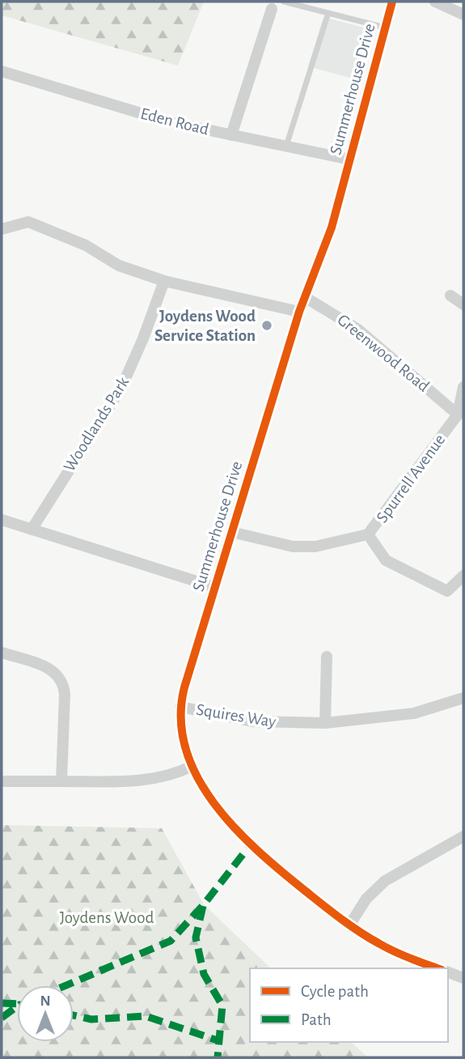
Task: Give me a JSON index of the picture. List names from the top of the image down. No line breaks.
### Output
{"streets":{"street":["Summerhouse Drive","Eden Road","Greenwood Road","Woodlands Park","Spurrell Avenue","Squires Way"]},"crossings":[["Summerhouse Drive","Eden Road"],["Summerhouse Drive","Greenwood Road"],["Summerhouse Drive","Spurrell Avenue"],["Summerhouse Drive","Squires Way"],["Greenwood Road","Spurrell Avenue"]],"parks":["Joydens Wood"],"places":["Joydens Wood Service Station"],"legend":["Cycle path","Path"],"north":"top"}
